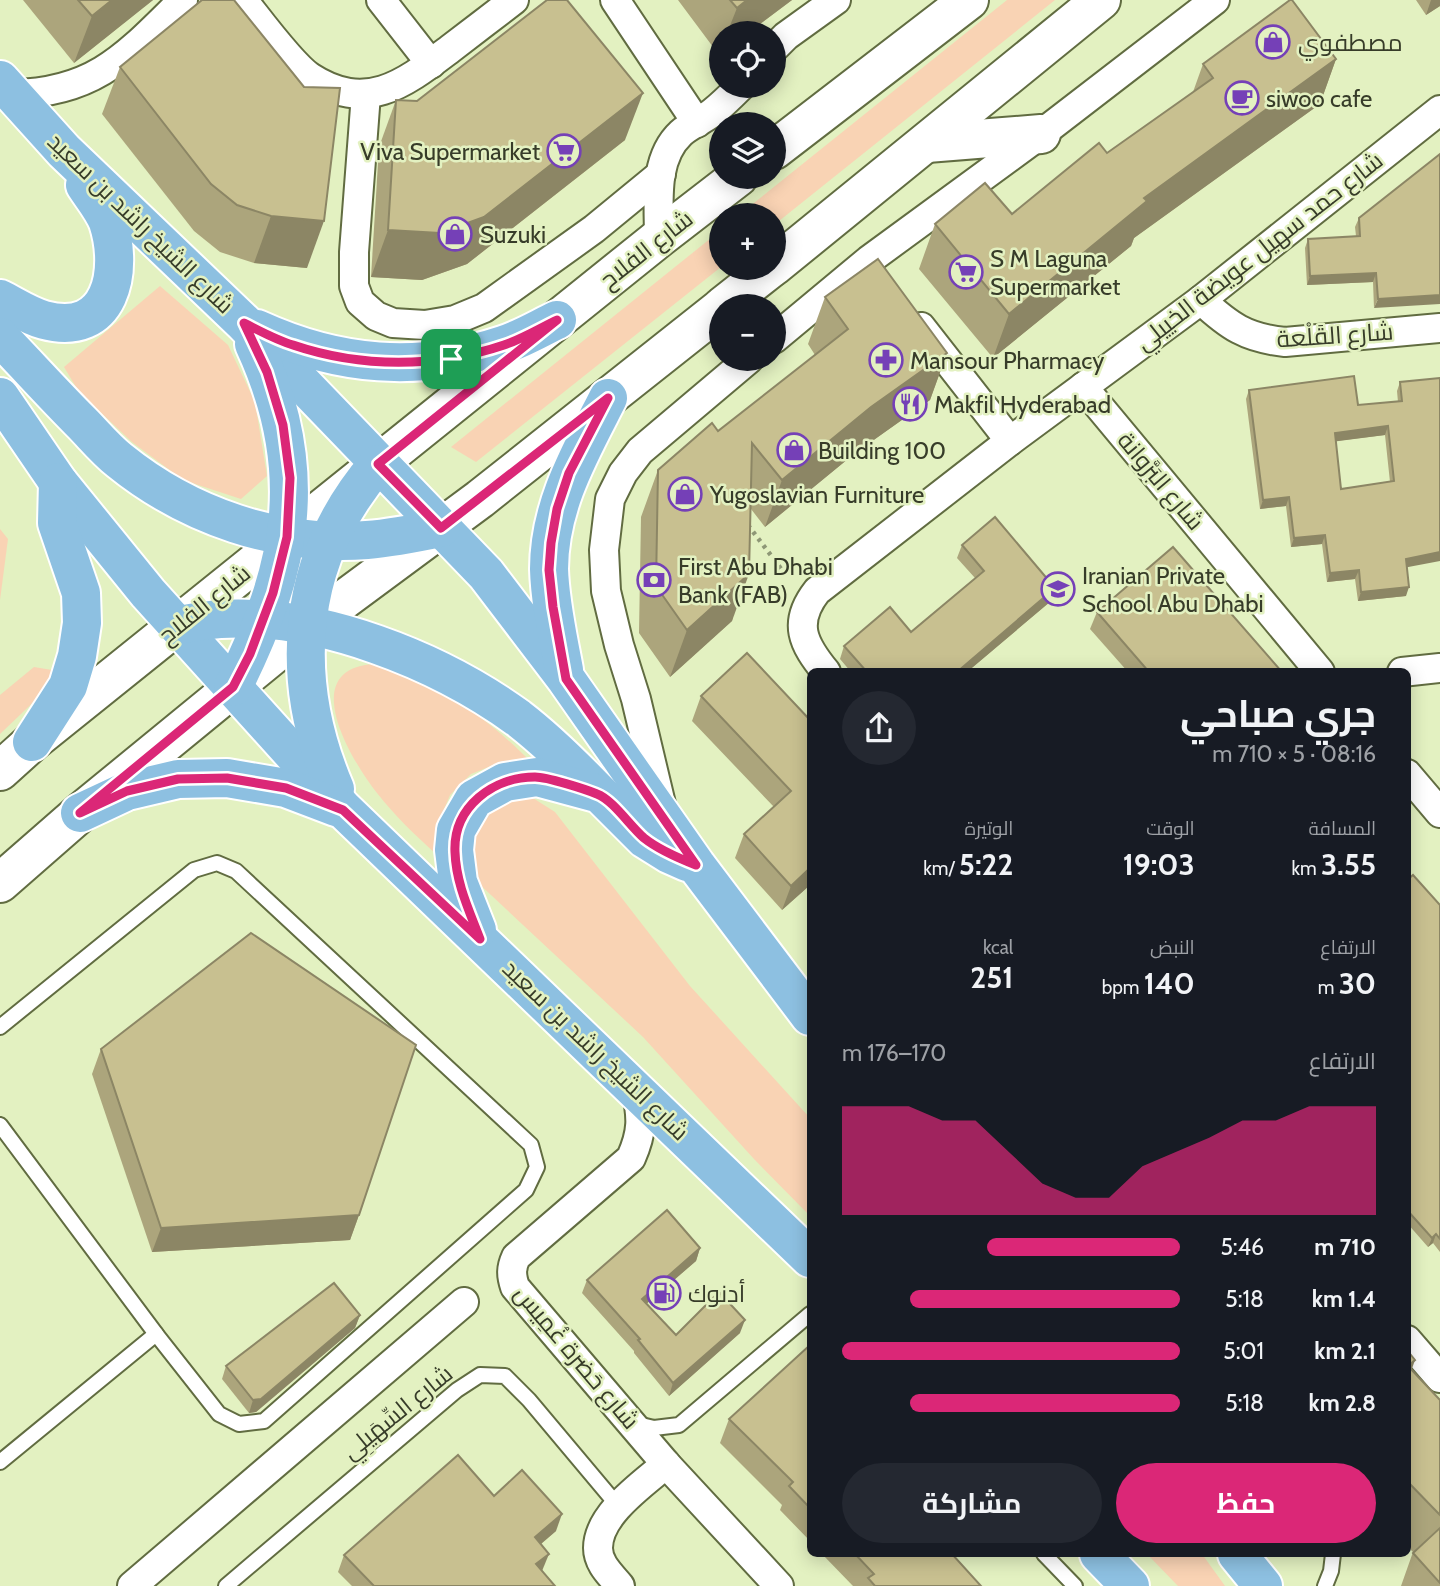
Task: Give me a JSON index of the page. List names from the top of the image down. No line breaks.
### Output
{"streets":{"main road":["شارع الشيخ راشد بن سعيد","شارع الفلاح"],"street":["شارع حمد سهيل عويضة الخييلي","شارع القَلْعة","شارع البَرَّوانة","شارع حَضرة غُمِيس"],"lane":["شارع السِّهَيلِي"]},"crossings":[["شارع الشيخ راشد بن سعيد","شارع الفلاح"],["شارع الشيخ راشد بن سعيد","شارع حَضرة غُمِيس"],["شارع حمد سهيل عويضة الخييلي","شارع القَلْعة"],["شارع حمد سهيل عويضة الخييلي","شارع البَرَّوانة"]],"places":{"shop":["مصطفوي","Suzuki","Building 100","Yugoslavian Furniture"],"cafe":["siwoo cafe"],"supermarket":["Viva Supermarket","S M Laguna Supermarket"],"pharmacy":["Mansour Pharmacy"],"restaurant":["Makfil Hyderabad"],"bank":["First Abu Dhabi Bank (FAB)"],"school or university":["Iranian Private School Abu Dhabi"],"fuel station":["أدنوك"]},"page":{"map_buttons":["+","−"],"heading":["جري صباحي","08:16 · 5 × 710 m"],"stats":[["المسافة","3.55 km"],["الوقت","19:03"],["الوتيرة","5:22 /km"],["الارتفاع","30 m"],["النبض","140 bpm"],["kcal","251"]],"chart":["الارتفاع","170–176 m"],"list":[{"name":"710 m","note":"5:46"},{"name":"1.4 km","note":"5:18"},{"name":"2.1 km","note":"5:01"},{"name":"2.8 km","note":"5:18"}],"buttons":["حفظ","مشاركة"]}}
